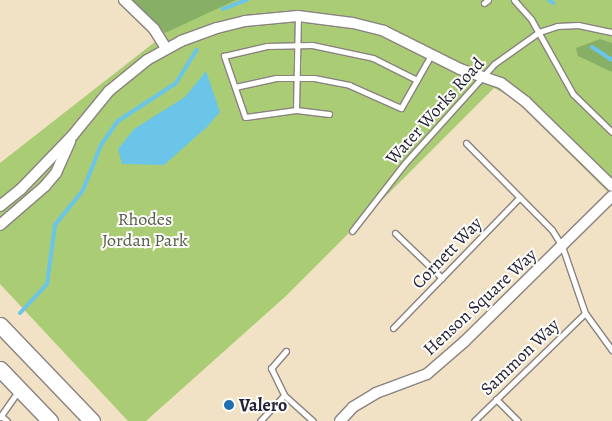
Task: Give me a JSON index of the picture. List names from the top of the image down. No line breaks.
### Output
{"streets":{"street":["Henson Square Way"],"lane":["Water Works Road","Cornett Way","Sammon Way"]},"parks":["Rhodes Jordan Park"],"places":["Valero"]}
